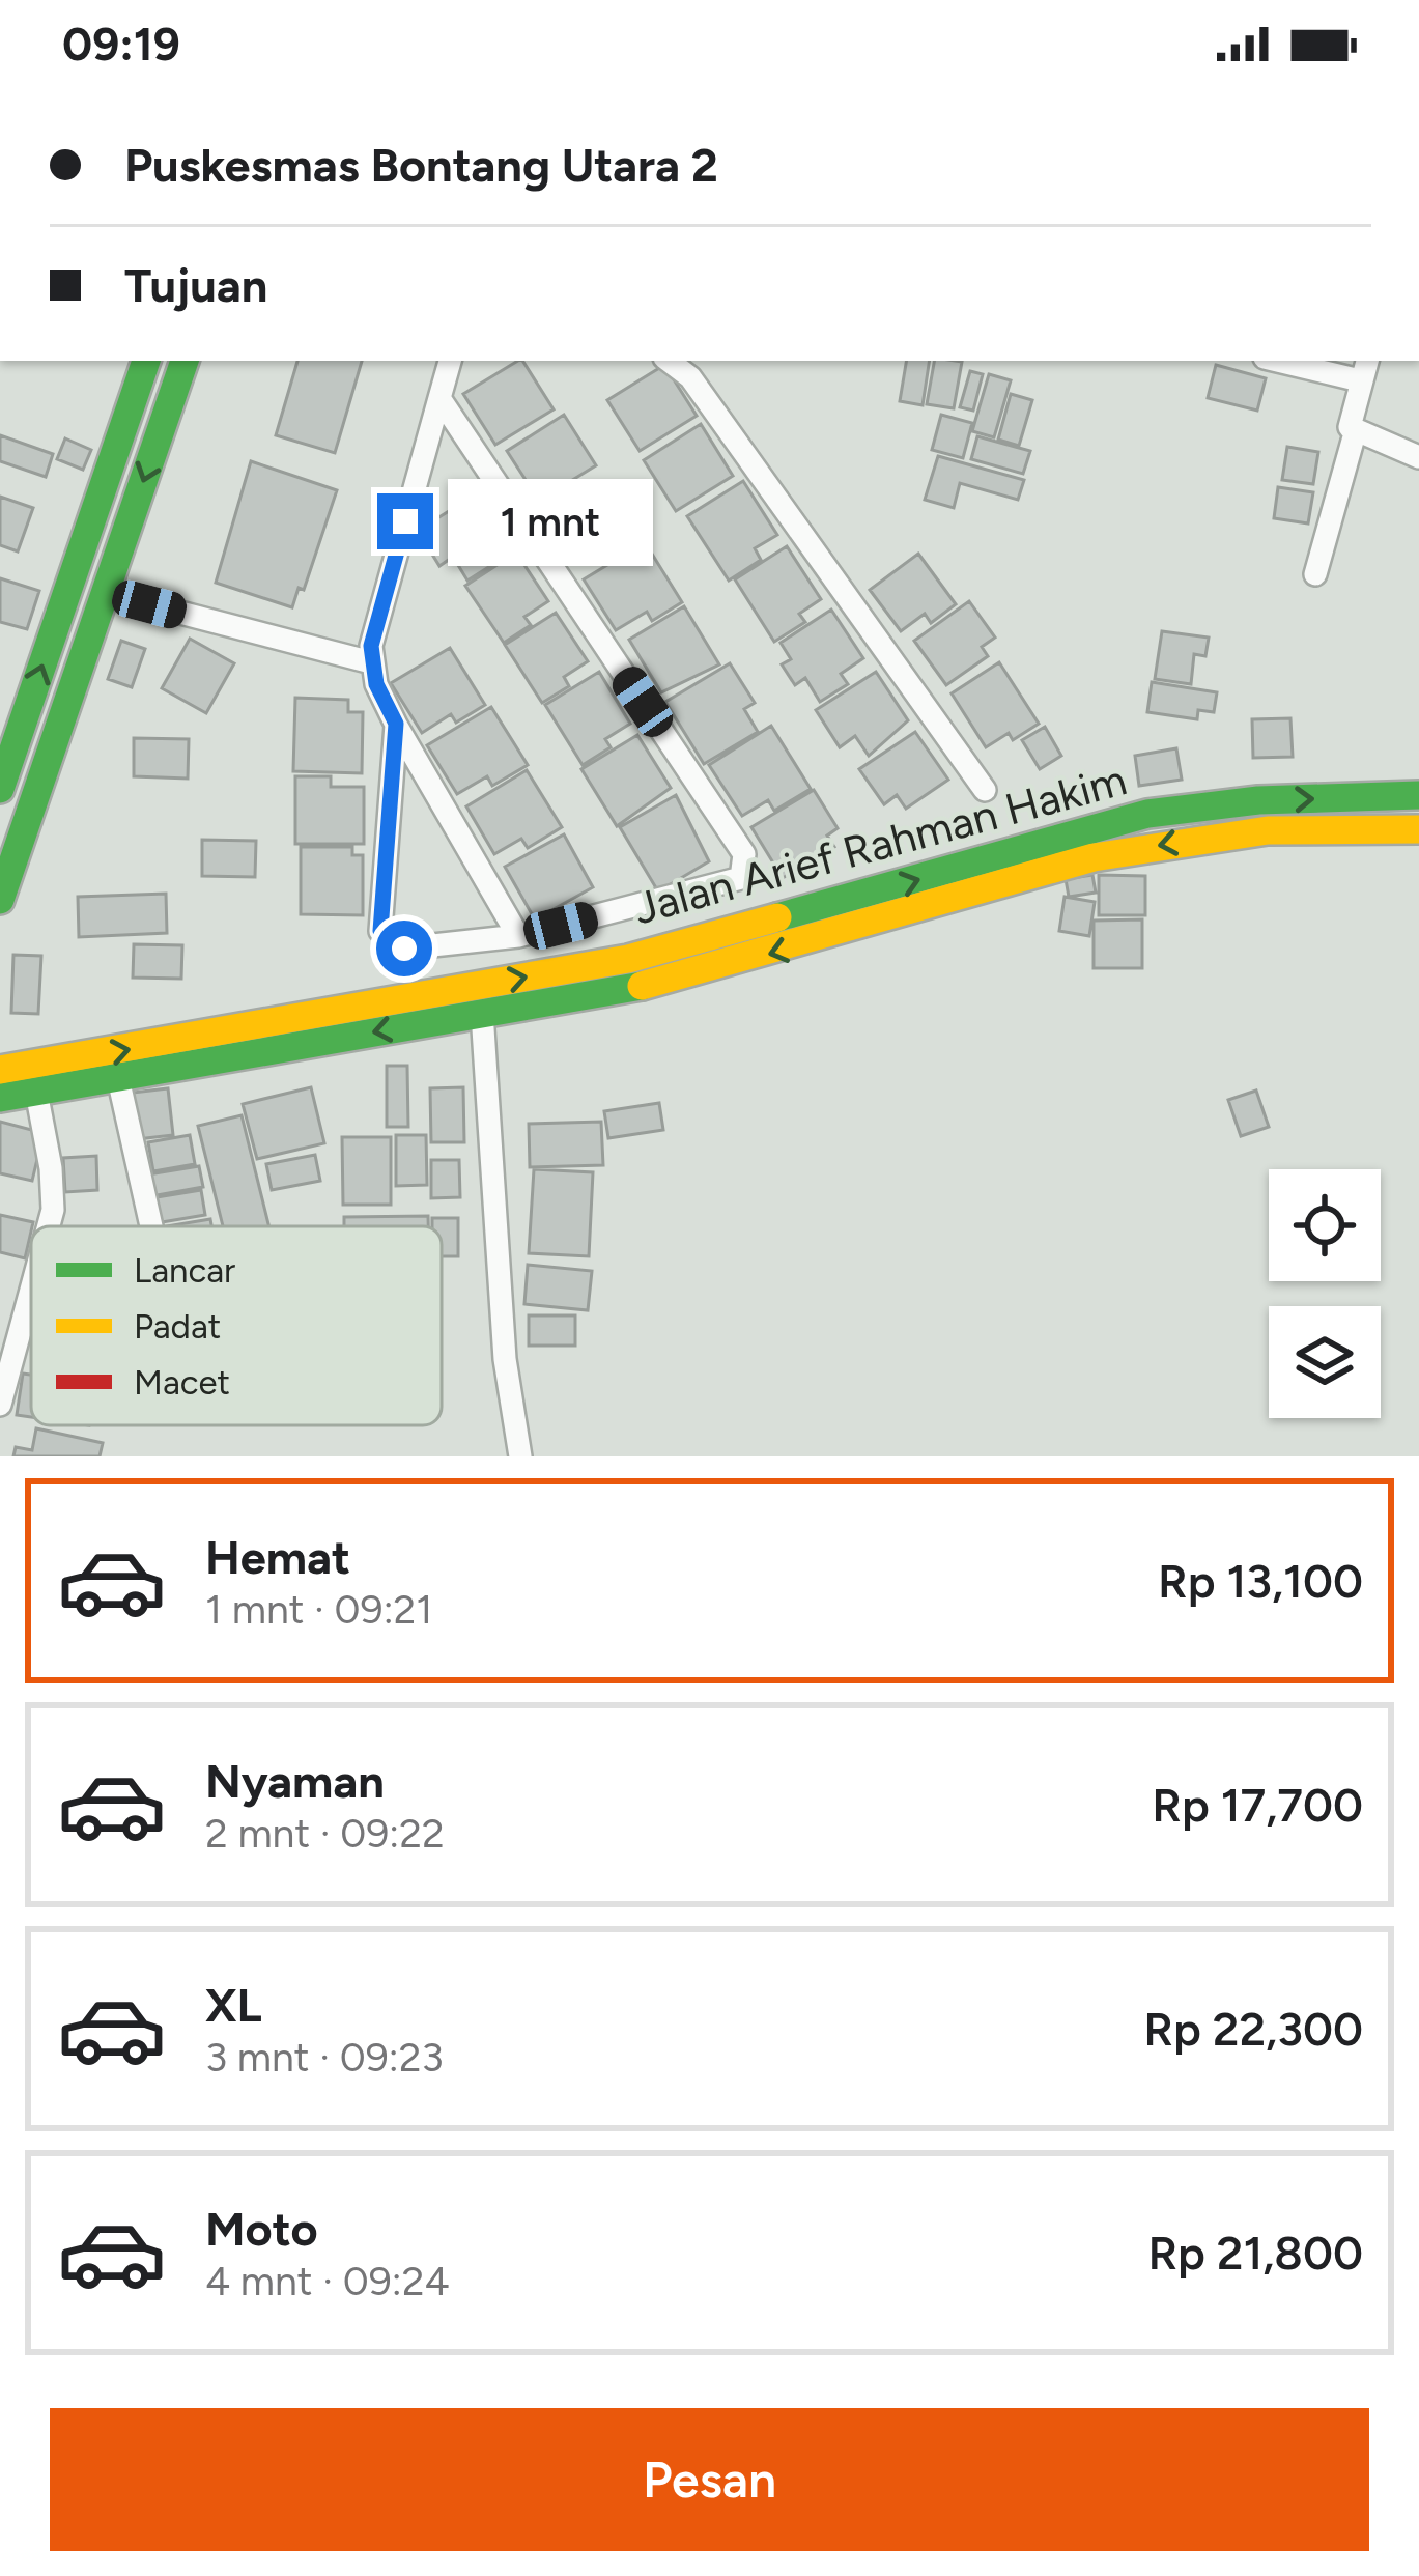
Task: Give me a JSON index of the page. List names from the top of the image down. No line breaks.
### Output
{"streets":{"street":["Jalan Arief Rahman Hakim"]},"legend":["Lancar","Padat","Macet"],"page":{"status":"09:19","banner":["Puskesmas Bontang Utara 2","Tujuan"],"bubble":"1 mnt","list":[{"name":"Hemat","note":"1 mnt · 09:21","value":"Rp 13,100"},{"name":"Nyaman","note":"2 mnt · 09:22","value":"Rp 17,700"},{"name":"XL","note":"3 mnt · 09:23","value":"Rp 22,300"},{"name":"Moto","note":"4 mnt · 09:24","value":"Rp 21,800"}],"buttons":"Pesan"}}
